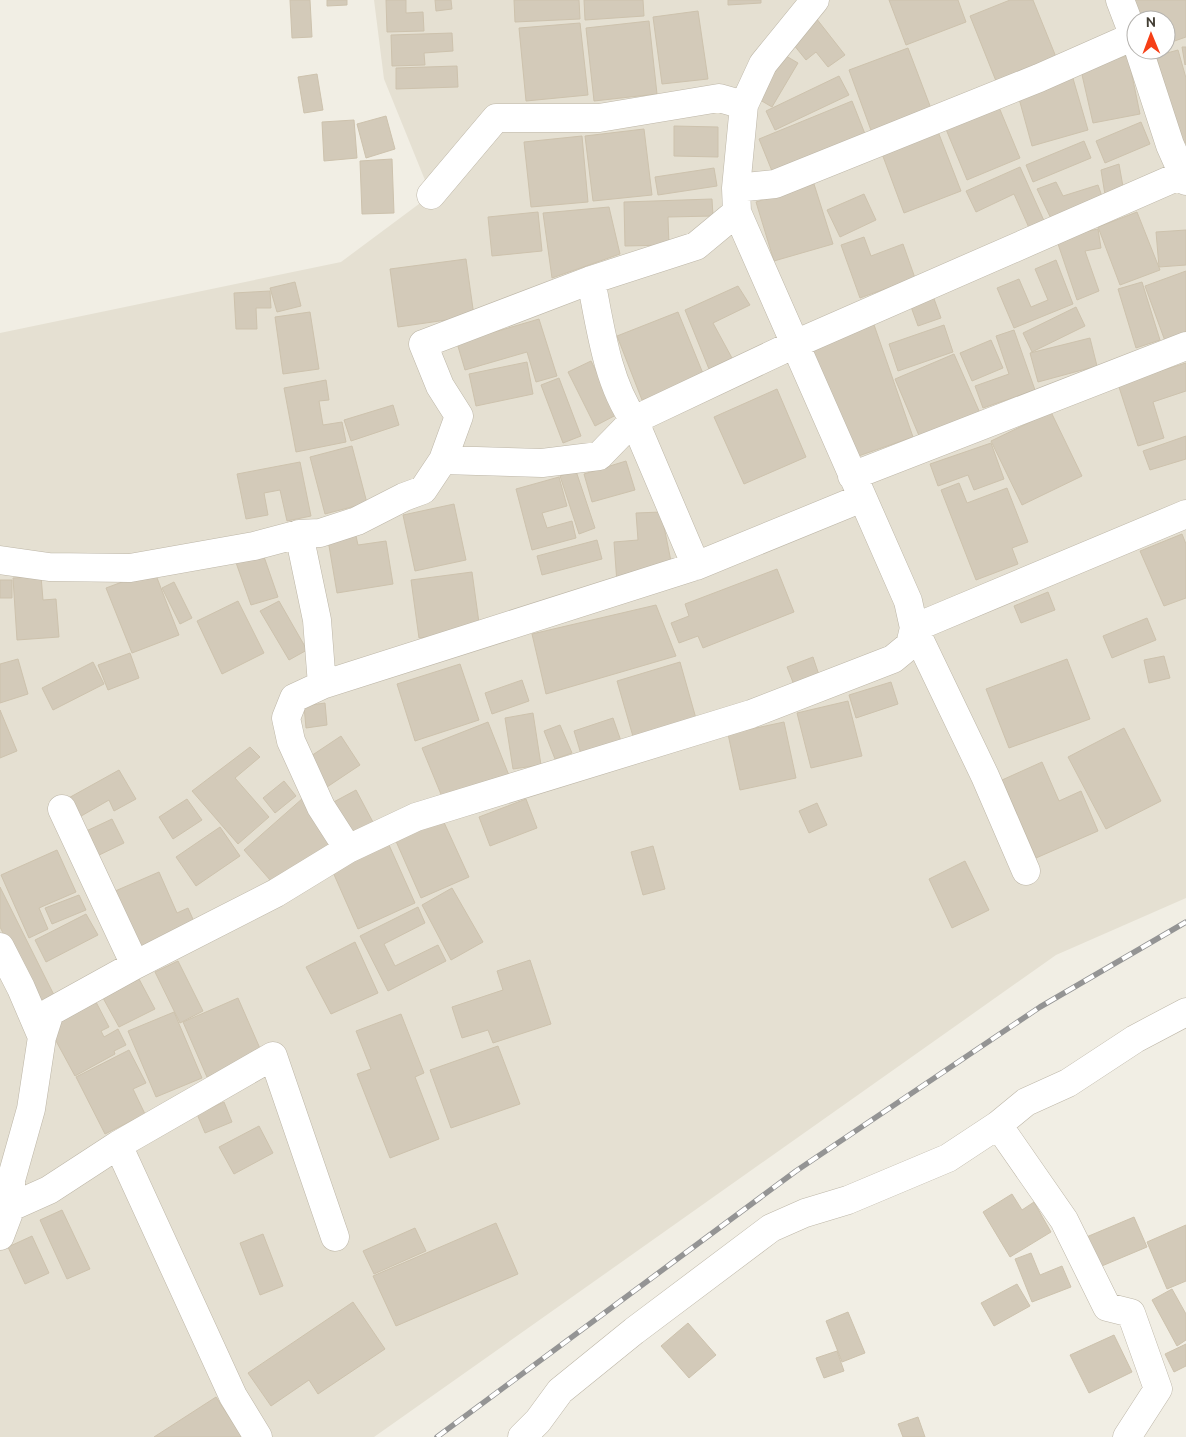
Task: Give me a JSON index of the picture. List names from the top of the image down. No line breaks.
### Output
{"north":"top"}
